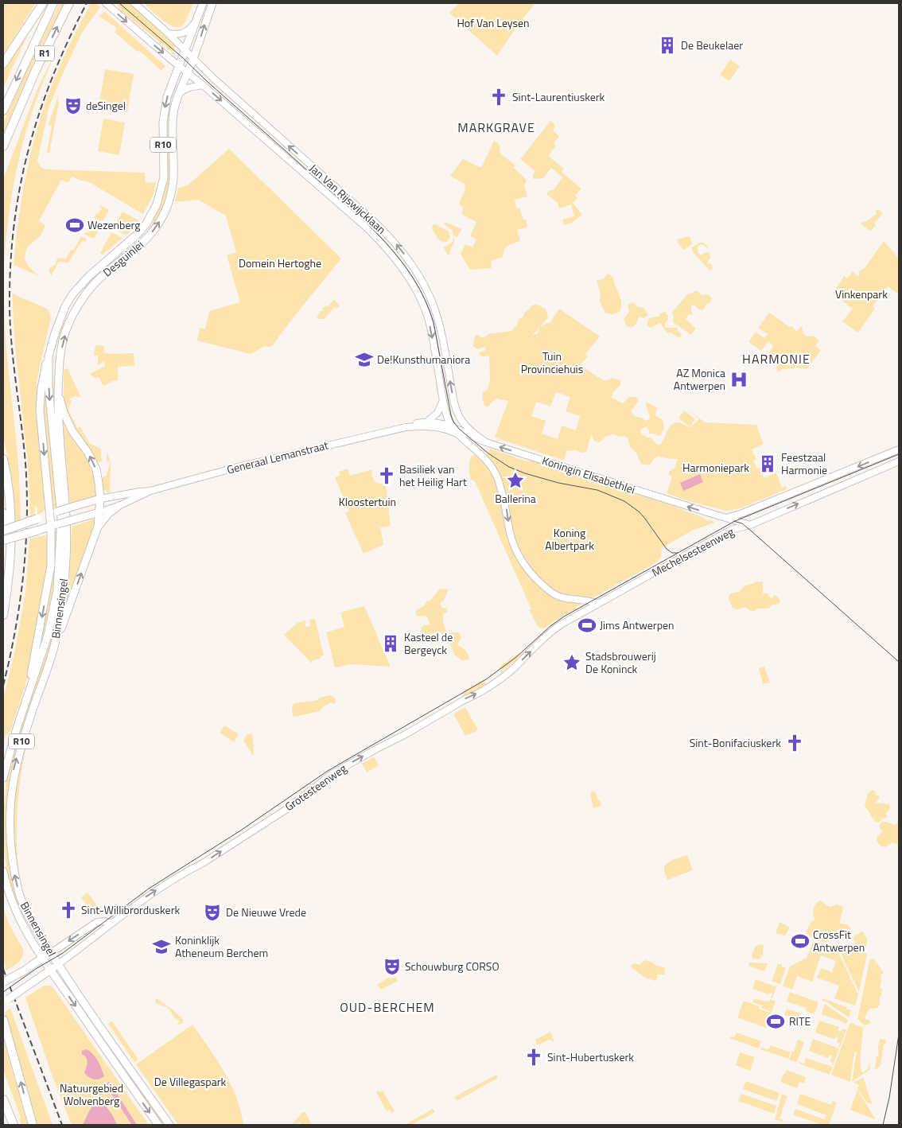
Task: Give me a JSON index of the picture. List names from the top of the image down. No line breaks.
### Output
{"streets":{"highway":["R1"],"main road":["R10","Jan Van Rijswijcklaan","Desguinlei","Generaal Lemanstraat","Koningin Elisabethlei","Mechelsesteenweg","Binnensingel","Grotesteenweg"]},"crossings":[["Jan Van Rijswijcklaan","Desguinlei"],["Jan Van Rijswijcklaan","Generaal Lemanstraat"],["Jan Van Rijswijcklaan","Koningin Elisabethlei"],["Jan Van Rijswijcklaan","Mechelsesteenweg"],["Desguinlei","Generaal Lemanstraat"],["Desguinlei","Binnensingel"],["Generaal Lemanstraat","Koningin Elisabethlei"],["Generaal Lemanstraat","Binnensingel"],["Koningin Elisabethlei","Mechelsesteenweg"],["Mechelsesteenweg","Grotesteenweg"],["Binnensingel","Grotesteenweg"]],"one_way":["Koningin Elisabethlei","Grotesteenweg"],"districts":["MARKGRAVE","HARMONIE","OUD-BERCHEM"],"parks":["Hof Van Leysen","Domein Hertoghe","Vinkenpark","Tuin Provinciehuis","Harmoniepark","Kloostertuin","Koning Albertpark","De Villegaspark","Natuurgebied Wolvenberg"],"places":{"building":["De Beukelaer","Feestzaal Harmonie","Kasteel de Bergeyck"],"church":["Sint-Laurentiuskerk","Basiliek van het Heilig Hart","Sint-Bonifaciuskerk","Sint-Willibrorduskerk","Sint-Hubertuskerk"],"theatre":["deSingel","De Nieuwe Vrede","Schouwburg CORSO"],"sports":["Wezenberg","Jims Antwerpen","CrossFit Antwerpen","RITE"],"school or university":["De!Kunsthumaniora","Koninklijk Atheneum Berchem"],"hospital":["AZ Monica Antwerpen"],"place":["Ballerina","Stadsbrouwerij De Koninck"]}}
